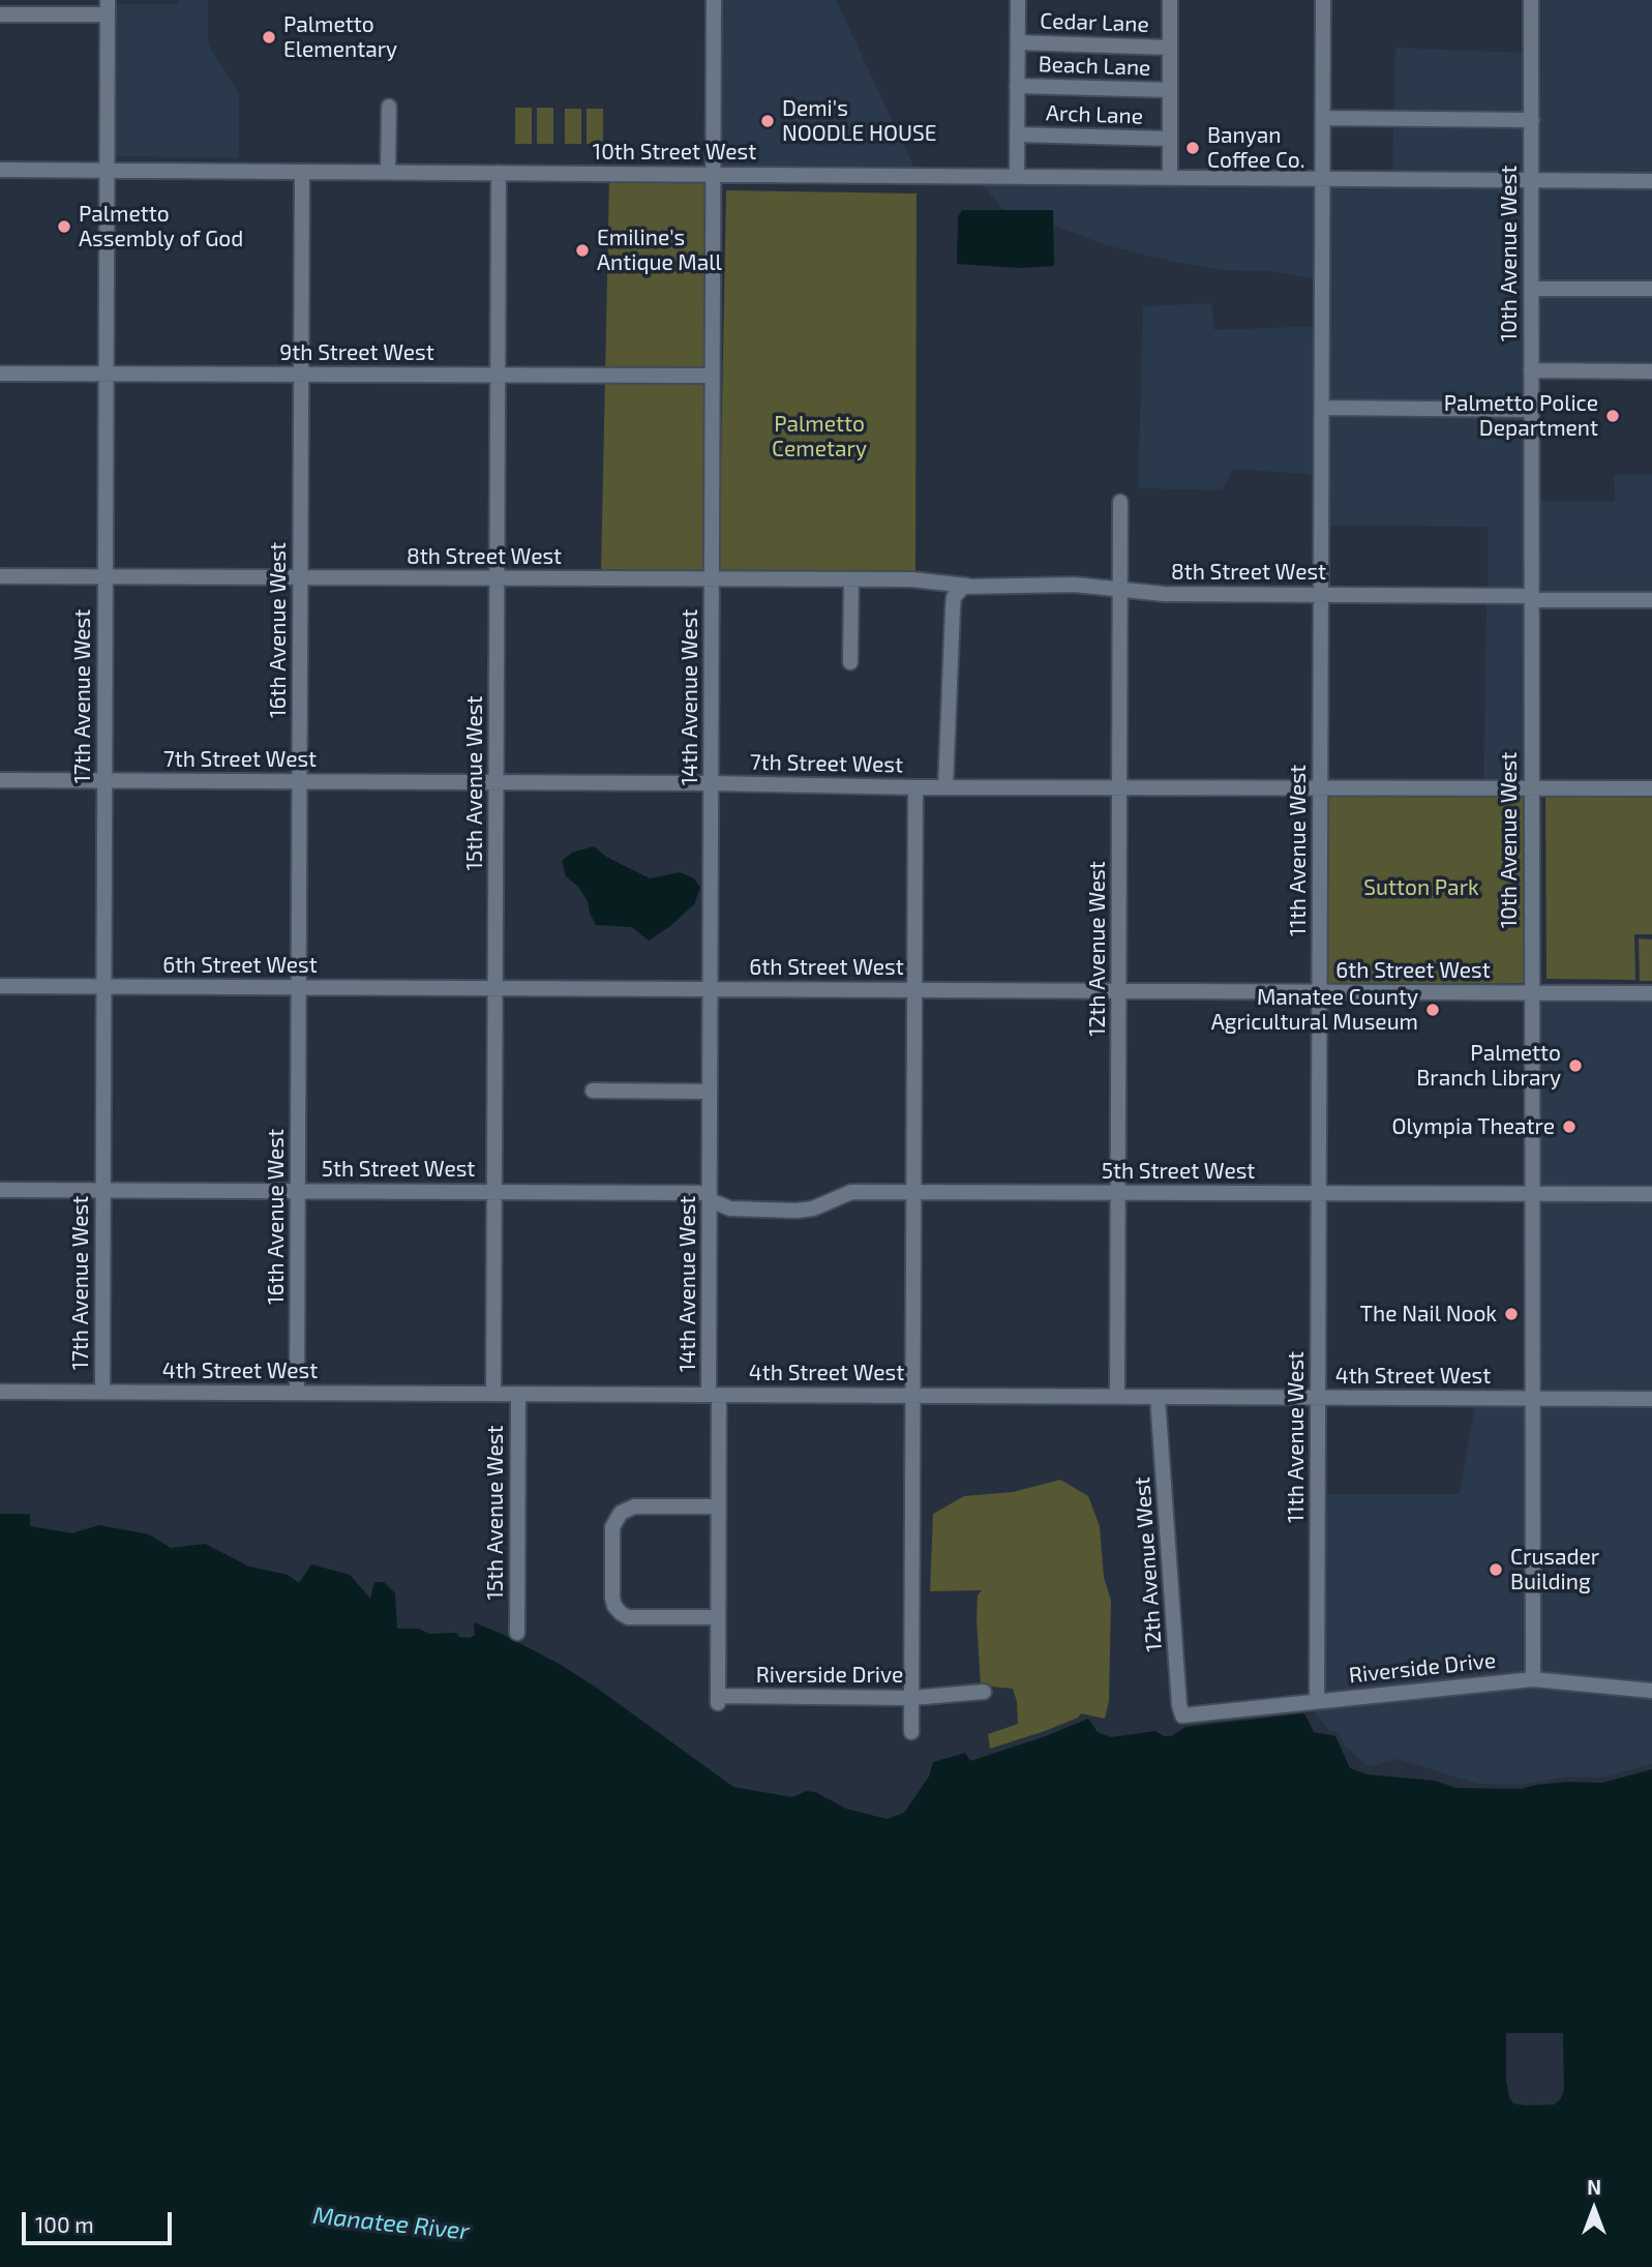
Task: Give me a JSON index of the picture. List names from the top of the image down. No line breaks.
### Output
{"streets":{"street":["Cedar Lane","Beach Lane","Arch Lane","10th Street West","10th Avenue West","9th Street West","8th Street West","16th Avenue West","17th Avenue West","14th Avenue West","7th Street West","15th Avenue West","11th Avenue West","12th Avenue West","6th Street West","5th Street West","4th Street West","Riverside Drive"]},"crossings":[["10th Street West","10th Avenue West"],["10th Street West","16th Avenue West"],["10th Street West","17th Avenue West"],["10th Street West","14th Avenue West"],["10th Street West","15th Avenue West"],["10th Street West","11th Avenue West"],["10th Avenue West","8th Street West"],["10th Avenue West","7th Street West"],["10th Avenue West","6th Street West"],["10th Avenue West","5th Street West"],["10th Avenue West","4th Street West"],["10th Avenue West","Riverside Drive"],["9th Street West","16th Avenue West"],["9th Street West","17th Avenue West"],["9th Street West","14th Avenue West"],["9th Street West","15th Avenue West"],["8th Street West","16th Avenue West"],["8th Street West","17th Avenue West"],["8th Street West","14th Avenue West"],["8th Street West","15th Avenue West"],["8th Street West","11th Avenue West"],["8th Street West","12th Avenue West"],["16th Avenue West","7th Street West"],["16th Avenue West","6th Street West"],["16th Avenue West","5th Street West"],["16th Avenue West","4th Street West"],["17th Avenue West","7th Street West"],["17th Avenue West","6th Street West"],["17th Avenue West","5th Street West"],["17th Avenue West","4th Street West"],["14th Avenue West","7th Street West"],["14th Avenue West","6th Street West"],["14th Avenue West","5th Street West"],["14th Avenue West","4th Street West"],["14th Avenue West","Riverside Drive"],["7th Street West","15th Avenue West"],["7th Street West","11th Avenue West"],["7th Street West","12th Avenue West"],["15th Avenue West","6th Street West"],["15th Avenue West","5th Street West"],["15th Avenue West","4th Street West"],["11th Avenue West","6th Street West"],["11th Avenue West","5th Street West"],["11th Avenue West","4th Street West"],["11th Avenue West","Riverside Drive"],["12th Avenue West","6th Street West"],["12th Avenue West","5th Street West"],["12th Avenue West","4th Street West"],["12th Avenue West","Riverside Drive"]],"water":["Manatee River"],"parks":["Palmetto Cemetary","Sutton Park"],"places":["Palmetto Elementary","Demi's NOODLE HOUSE","Banyan Coffee Co.","Palmetto Assembly of God","Emiline's Antique Mall","Palmetto Police Department","Manatee County Agricultural Museum","Palmetto Branch Library","Olympia Theatre","The Nail Nook","Crusader Building"],"scale_bar":"100 m","north":"top"}
